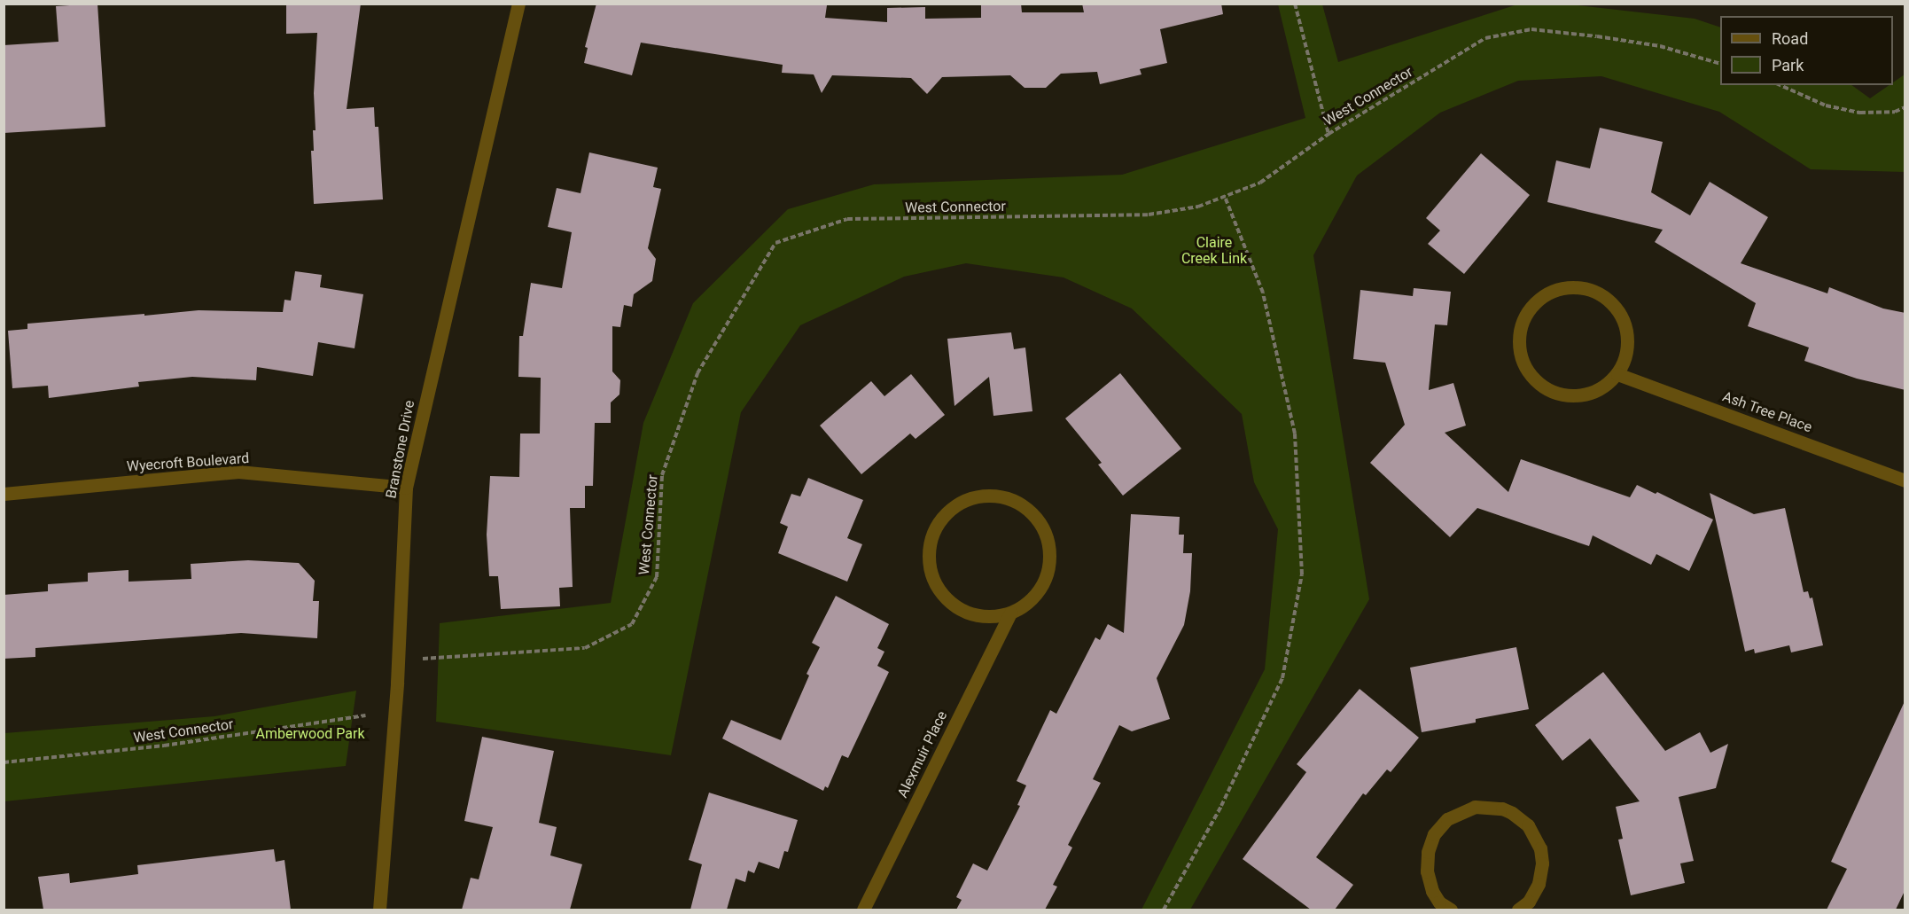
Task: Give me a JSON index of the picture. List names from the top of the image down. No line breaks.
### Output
{"streets":{"street":["Ash Tree Place","Branstone Drive","Wyecroft Boulevard","Alexmuir Place"],"path":["West Connector"]},"crossings":[["Branstone Drive","Wyecroft Boulevard"]],"parks":["Claire Creek Link","Amberwood Park"],"legend":["Road","Park"]}
